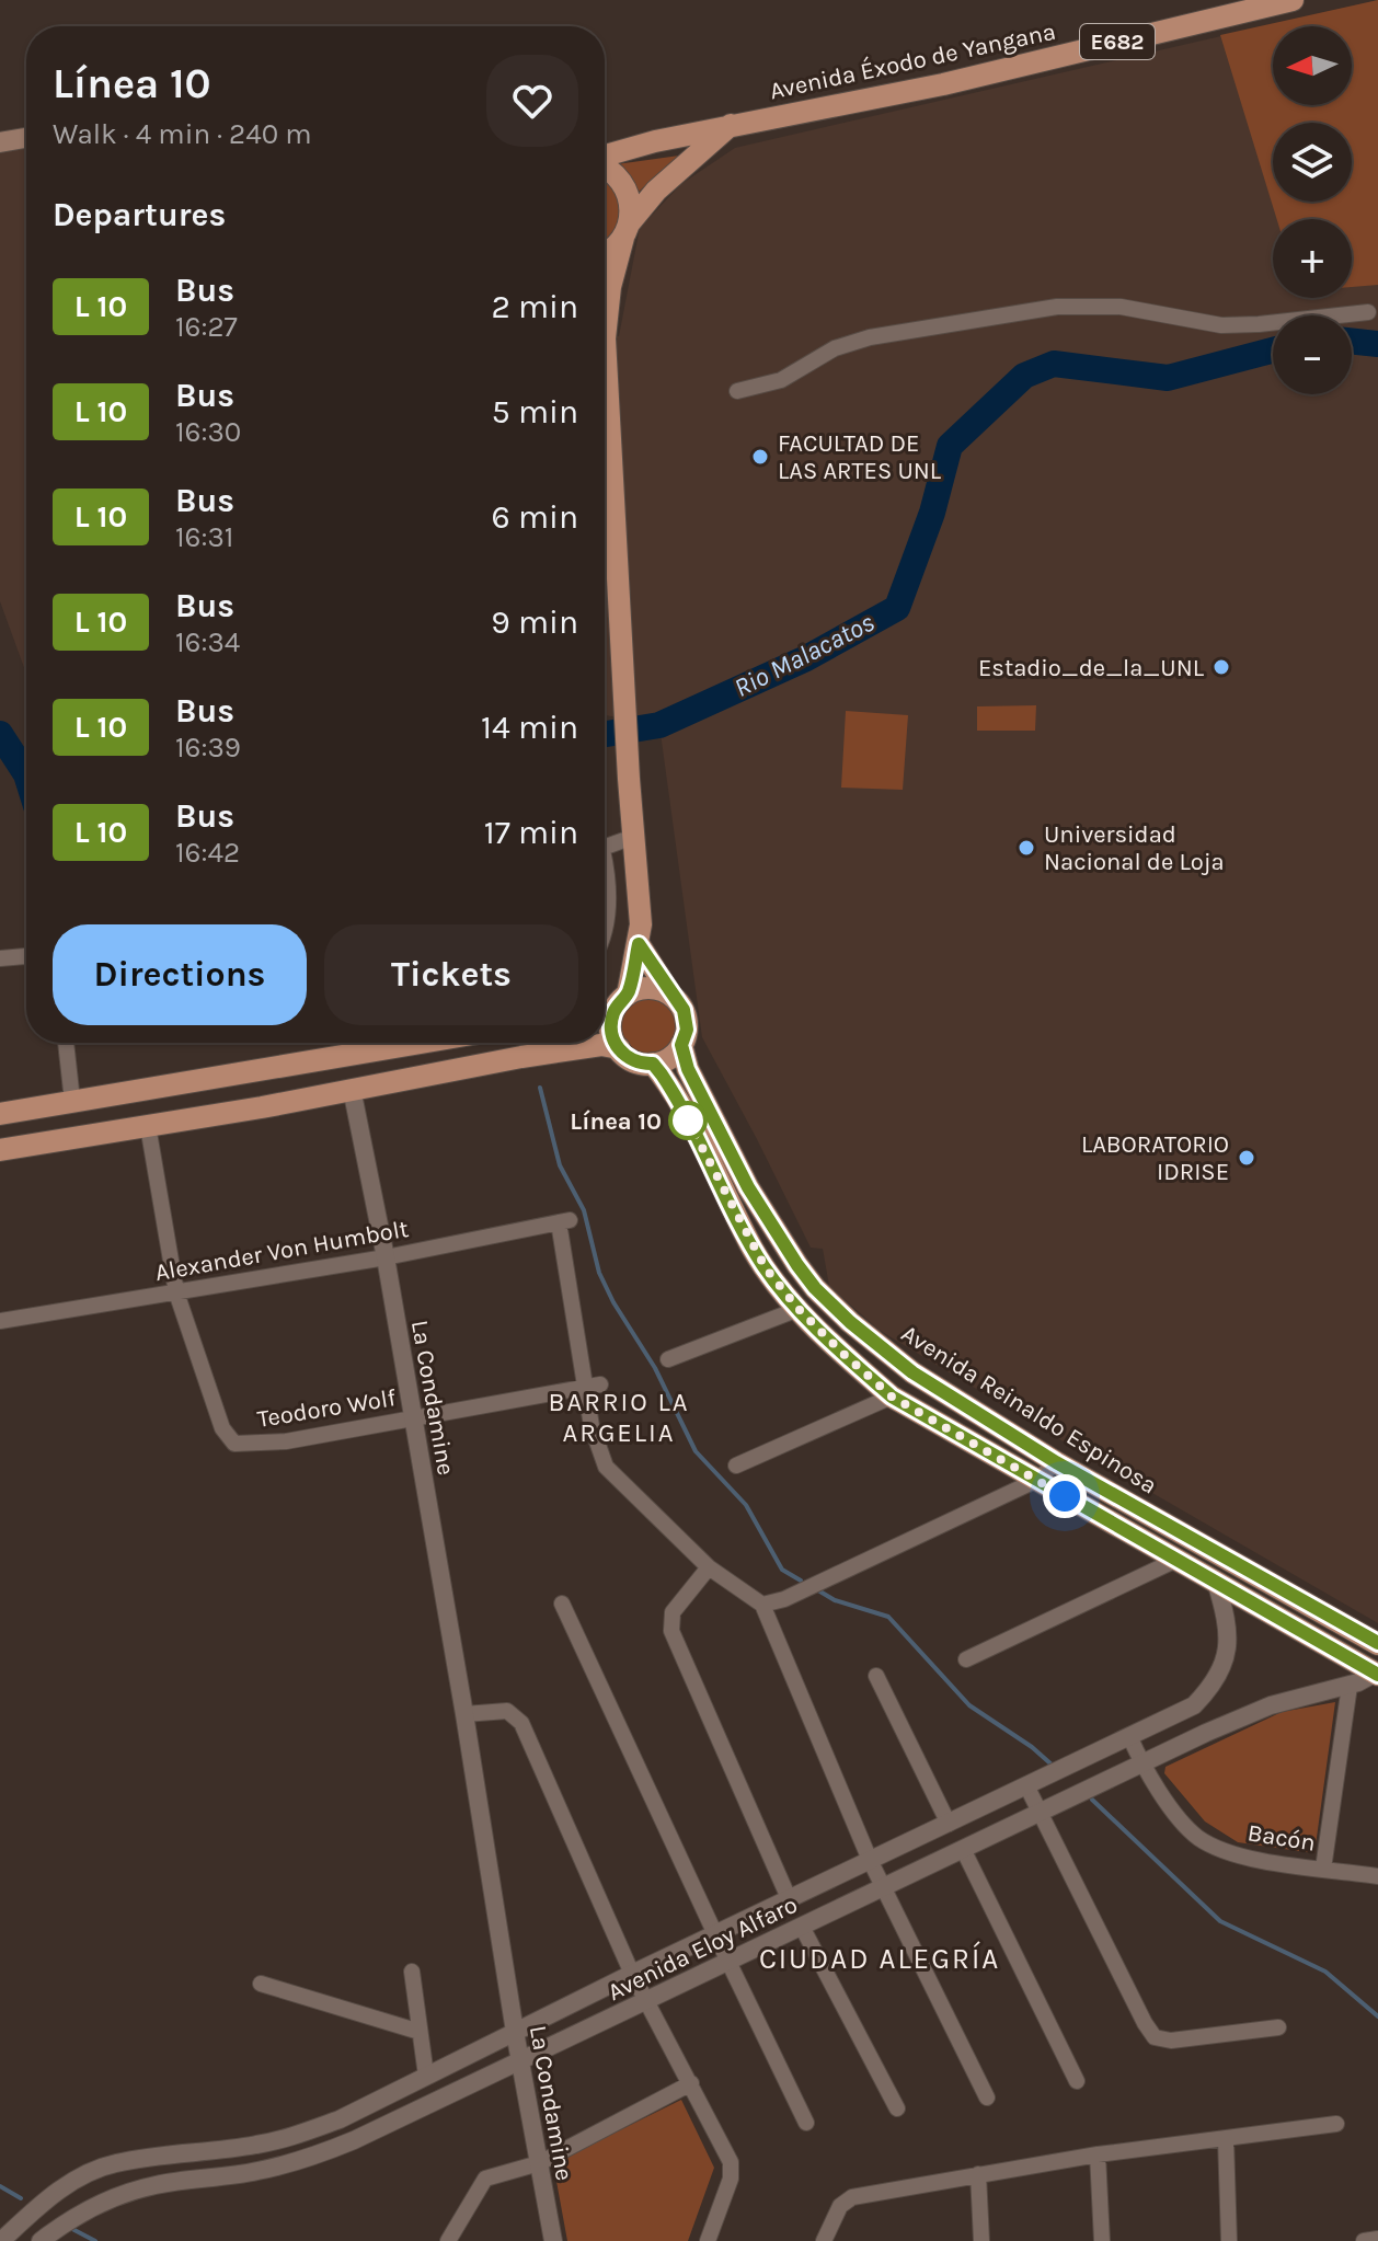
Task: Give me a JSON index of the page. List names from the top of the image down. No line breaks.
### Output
{"streets":{"main road":["E682","Avenida Éxodo de Yangana","Avenida Reinaldo Espinosa"],"street":["Alexander Von Humbolt","La Condamine","Teodoro Wolf","Bacón","Avenida Eloy Alfaro"]},"crossings":[["Alexander Von Humbolt","La Condamine"],["Alexander Von Humbolt","Teodoro Wolf"],["La Condamine","Teodoro Wolf"],["La Condamine","Avenida Eloy Alfaro"],["Bacón","Avenida Eloy Alfaro"]],"districts":["BARRIO LA ARGELIA","CIUDAD ALEGRÍA"],"water":["Rio Malacatos"],"places":["FACULTAD DE LAS ARTES UNL","Estadio_de_la_UNL","Universidad Nacional de Loja","Línea 10","LABORATORIO IDRISE"],"north":"left","page":{"map_buttons":["+","−"],"heading":[["Línea 10","Walk · 4 min · 240 m"],"Departures"],"list":[{"mark":"L 10","name":"Bus","note":"16:27","value":"2 min"},{"mark":"L 10","name":"Bus","note":"16:30","value":"5 min"},{"mark":"L 10","name":"Bus","note":"16:31","value":"6 min"},{"mark":"L 10","name":"Bus","note":"16:34","value":"9 min"},{"mark":"L 10","name":"Bus","note":"16:39","value":"14 min"},{"mark":"L 10","name":"Bus","note":"16:42","value":"17 min"}],"buttons":["Directions","Tickets"]}}
